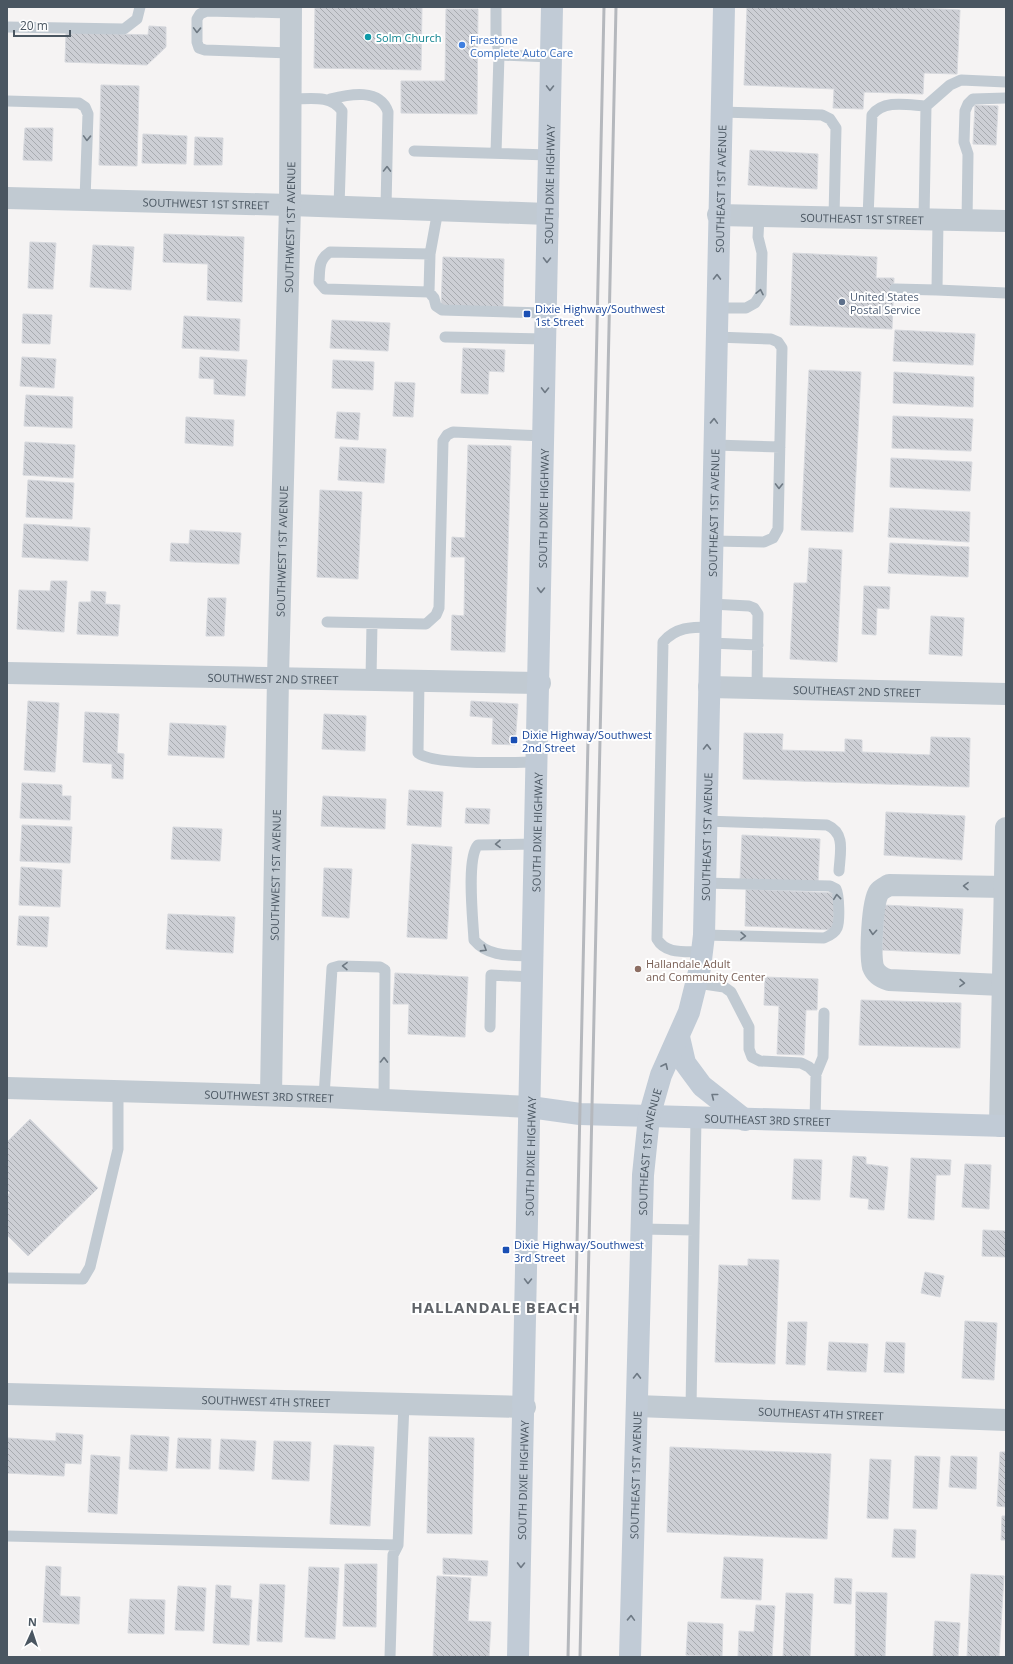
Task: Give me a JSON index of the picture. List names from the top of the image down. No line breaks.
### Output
{"streets":{"main road":["SOUTH DIXIE HIGHWAY","SOUTHEAST 1ST AVENUE","SOUTHEAST 3RD STREET"],"street":["SOUTHWEST 1ST STREET","SOUTHEAST 1ST STREET","SOUTHWEST 1ST AVENUE","SOUTHWEST 2ND STREET","SOUTHEAST 2ND STREET","SOUTHWEST 3RD STREET","SOUTHWEST 4TH STREET","SOUTHEAST 4TH STREET"]},"crossings":[["SOUTH DIXIE HIGHWAY","SOUTHWEST 1ST STREET"],["SOUTH DIXIE HIGHWAY","SOUTHWEST 2ND STREET"],["SOUTH DIXIE HIGHWAY","SOUTHWEST 3RD STREET"],["SOUTH DIXIE HIGHWAY","SOUTHEAST 3RD STREET"],["SOUTH DIXIE HIGHWAY","SOUTHWEST 4TH STREET"],["SOUTHEAST 1ST AVENUE","SOUTHEAST 1ST STREET"],["SOUTHEAST 1ST AVENUE","SOUTHEAST 2ND STREET"],["SOUTHEAST 1ST AVENUE","SOUTHEAST 3RD STREET"],["SOUTHEAST 1ST AVENUE","SOUTHEAST 4TH STREET"],["SOUTHWEST 1ST STREET","SOUTHWEST 1ST AVENUE"],["SOUTHWEST 1ST AVENUE","SOUTHWEST 2ND STREET"],["SOUTHWEST 1ST AVENUE","SOUTHWEST 3RD STREET"],["SOUTHWEST 3RD STREET","SOUTHEAST 3RD STREET"]],"one_way":["SOUTH DIXIE HIGHWAY","SOUTHEAST 1ST AVENUE"],"districts":["HALLANDALE BEACH"],"places":{"other":["Solm Church","Firestone Complete Auto Care","United States Postal Service","Hallandale Adult and Community Center"],"transit":["Dixie Highway/Southwest 1st Street","Dixie Highway/Southwest 2nd Street","Dixie Highway/Southwest 3rd Street"]},"scale_bar":"20 m","north":"top"}
